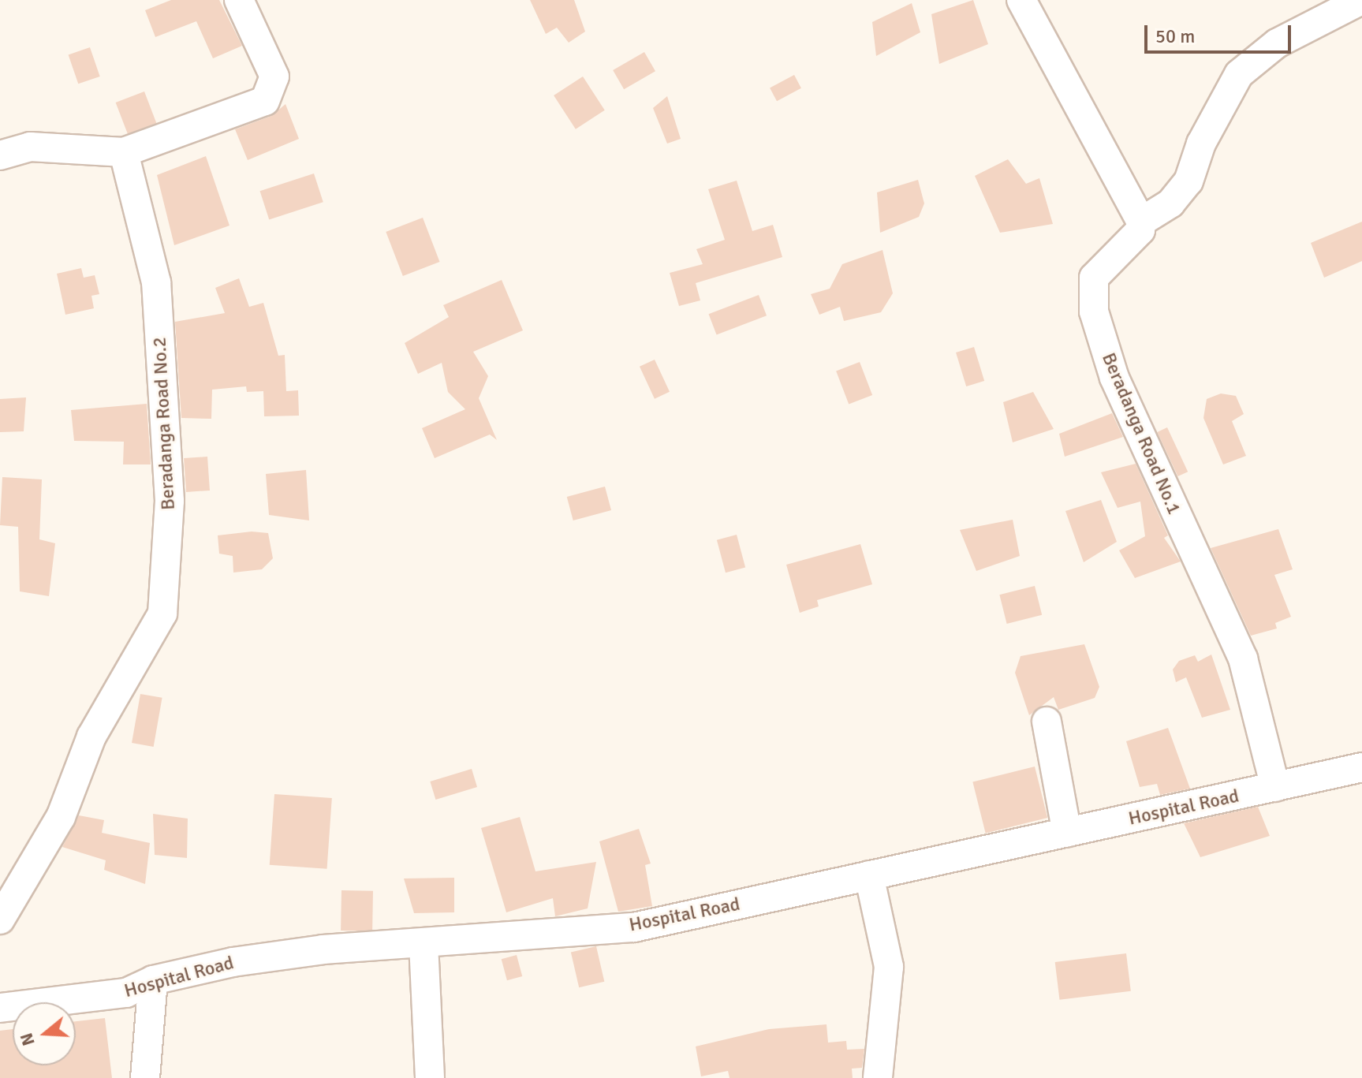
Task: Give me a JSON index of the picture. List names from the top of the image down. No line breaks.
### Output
{"streets":{"street":["Beradanga Road No.2","Beradanga Road No.1","Hospital Road"]},"crossings":[["Beradanga Road No.1","Hospital Road"]],"scale_bar":"50 m","north":"left"}
